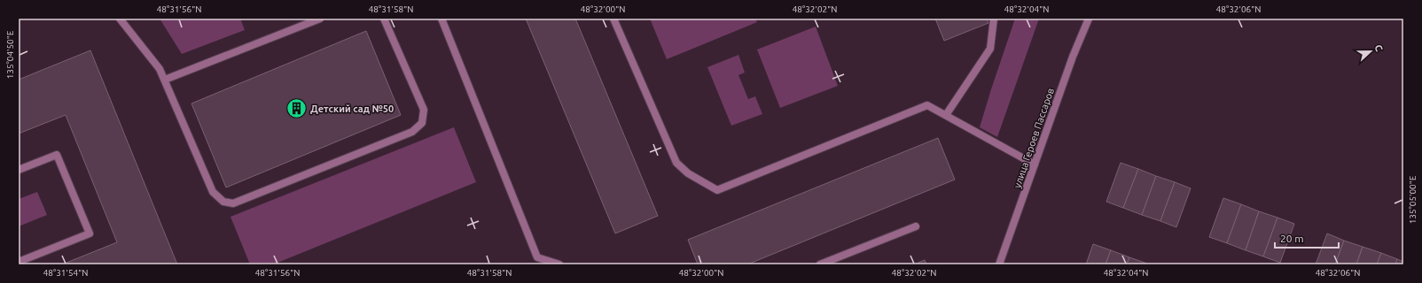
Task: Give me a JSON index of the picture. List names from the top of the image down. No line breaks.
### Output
{"streets":{"street":["улица Героев Пассаров"]},"places":{"building":["Детский сад №50"]},"scale_bar":"20 m","north":"right","coordinates":["48°31'56\"N","48°31'58\"N","48°32'00\"N","48°32'02\"N","48°32'04\"N","48°32'06\"N","135°04'50\"E","135°05'00\"E","48°31'54\"N"]}
